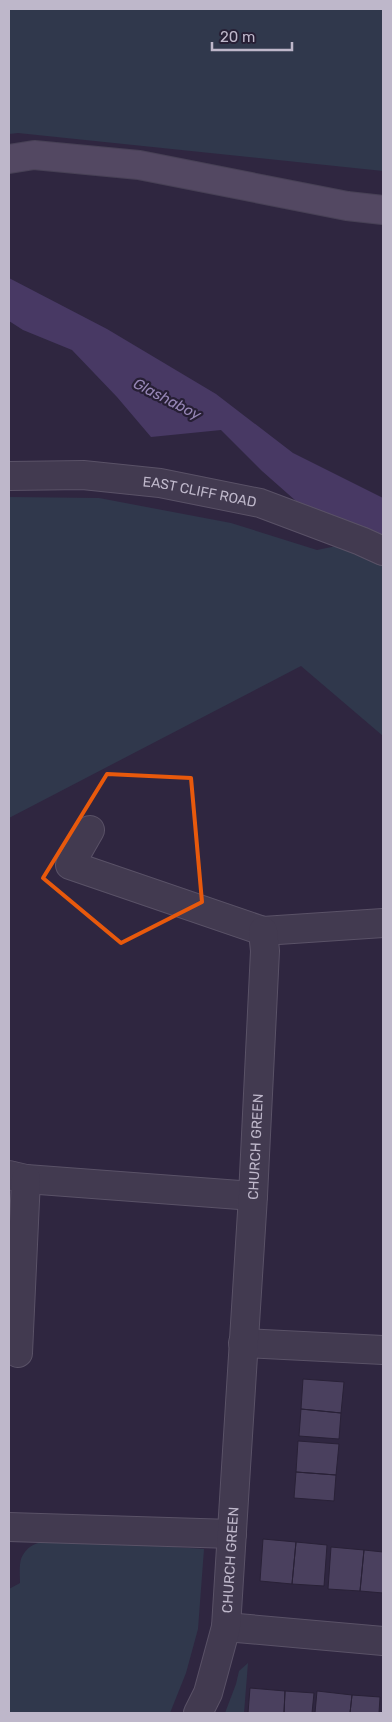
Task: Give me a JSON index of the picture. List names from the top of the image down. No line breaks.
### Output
{"streets":{"street":["EAST CLIFF ROAD","CHURCH GREEN"]},"water":["Glashaboy"],"scale_bar":"20 m"}
